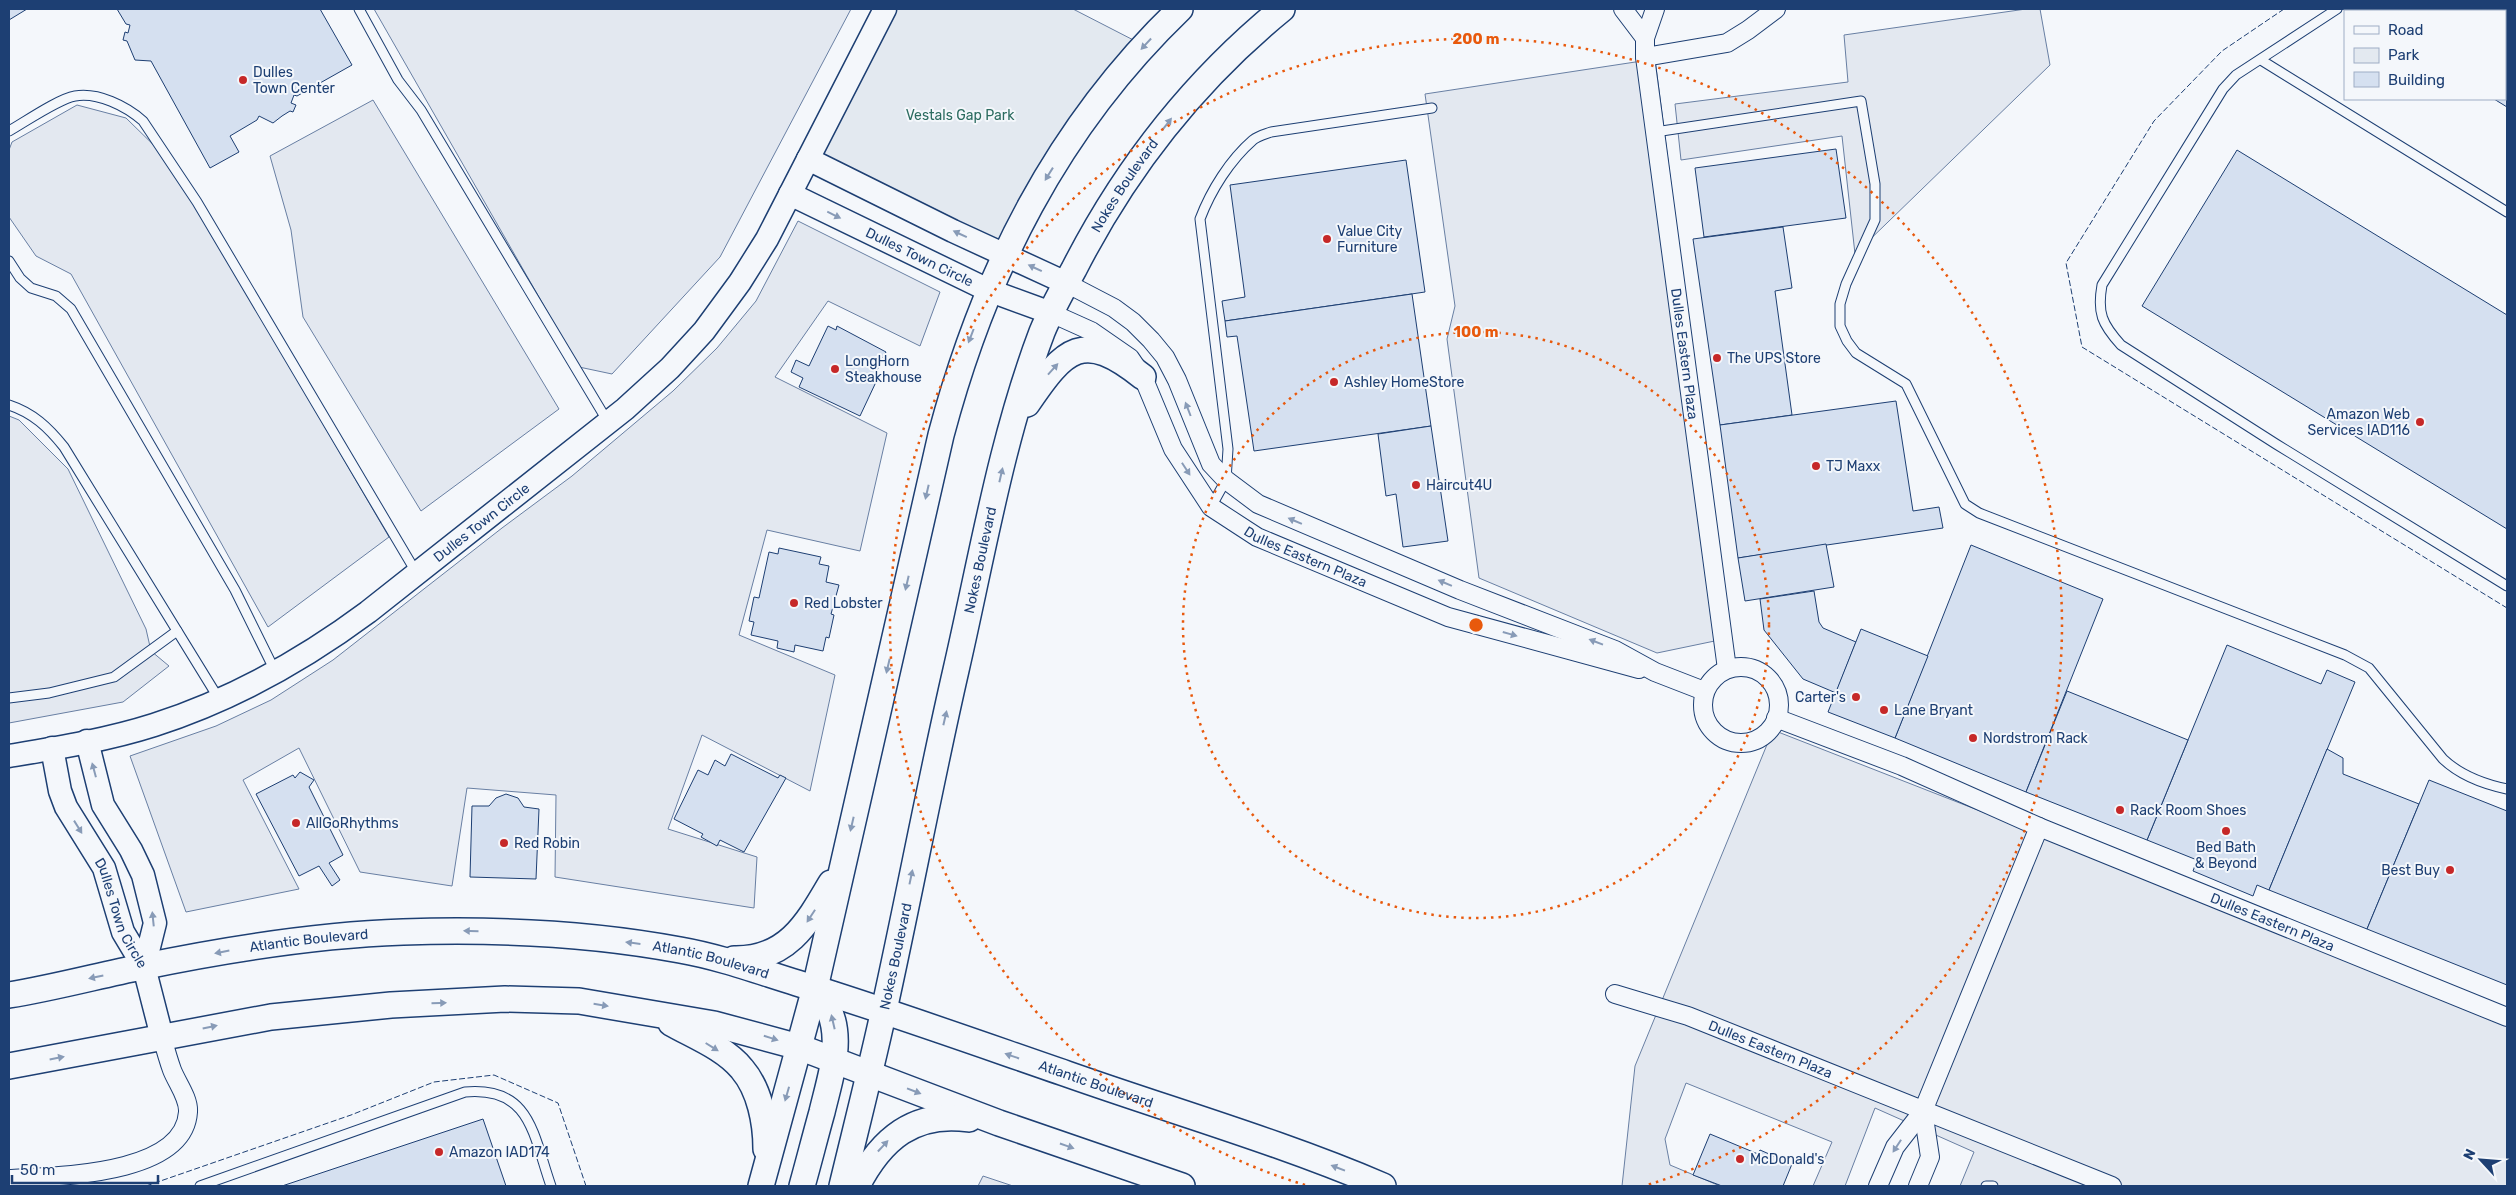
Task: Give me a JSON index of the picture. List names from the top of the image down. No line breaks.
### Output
{"streets":{"main road":["Nokes Boulevard","Atlantic Boulevard"],"street":["Dulles Town Circle","Dulles Eastern Plaza"]},"crossings":[["Nokes Boulevard","Dulles Town Circle"],["Nokes Boulevard","Dulles Eastern Plaza"],["Nokes Boulevard","Atlantic Boulevard"],["Dulles Town Circle","Dulles Eastern Plaza"],["Dulles Town Circle","Atlantic Boulevard"]],"parks":["Vestals Gap Park"],"places":["Dulles Town Center","Value City Furniture","The UPS Store","LongHorn Steakhouse","Ashley HomeStore","Amazon Web Services IAD116","TJ Maxx","Haircut4U","Red Lobster","Carter's","Lane Bryant","Nordstrom Rack","Rack Room Shoes","AllGoRhythms","Bed Bath & Beyond","Red Robin","Best Buy","Amazon IAD174","McDonald's"],"legend":["Road","Park","Building"],"scale_bar":"50 m","north":"top left","rings":["200 m","100 m"]}
